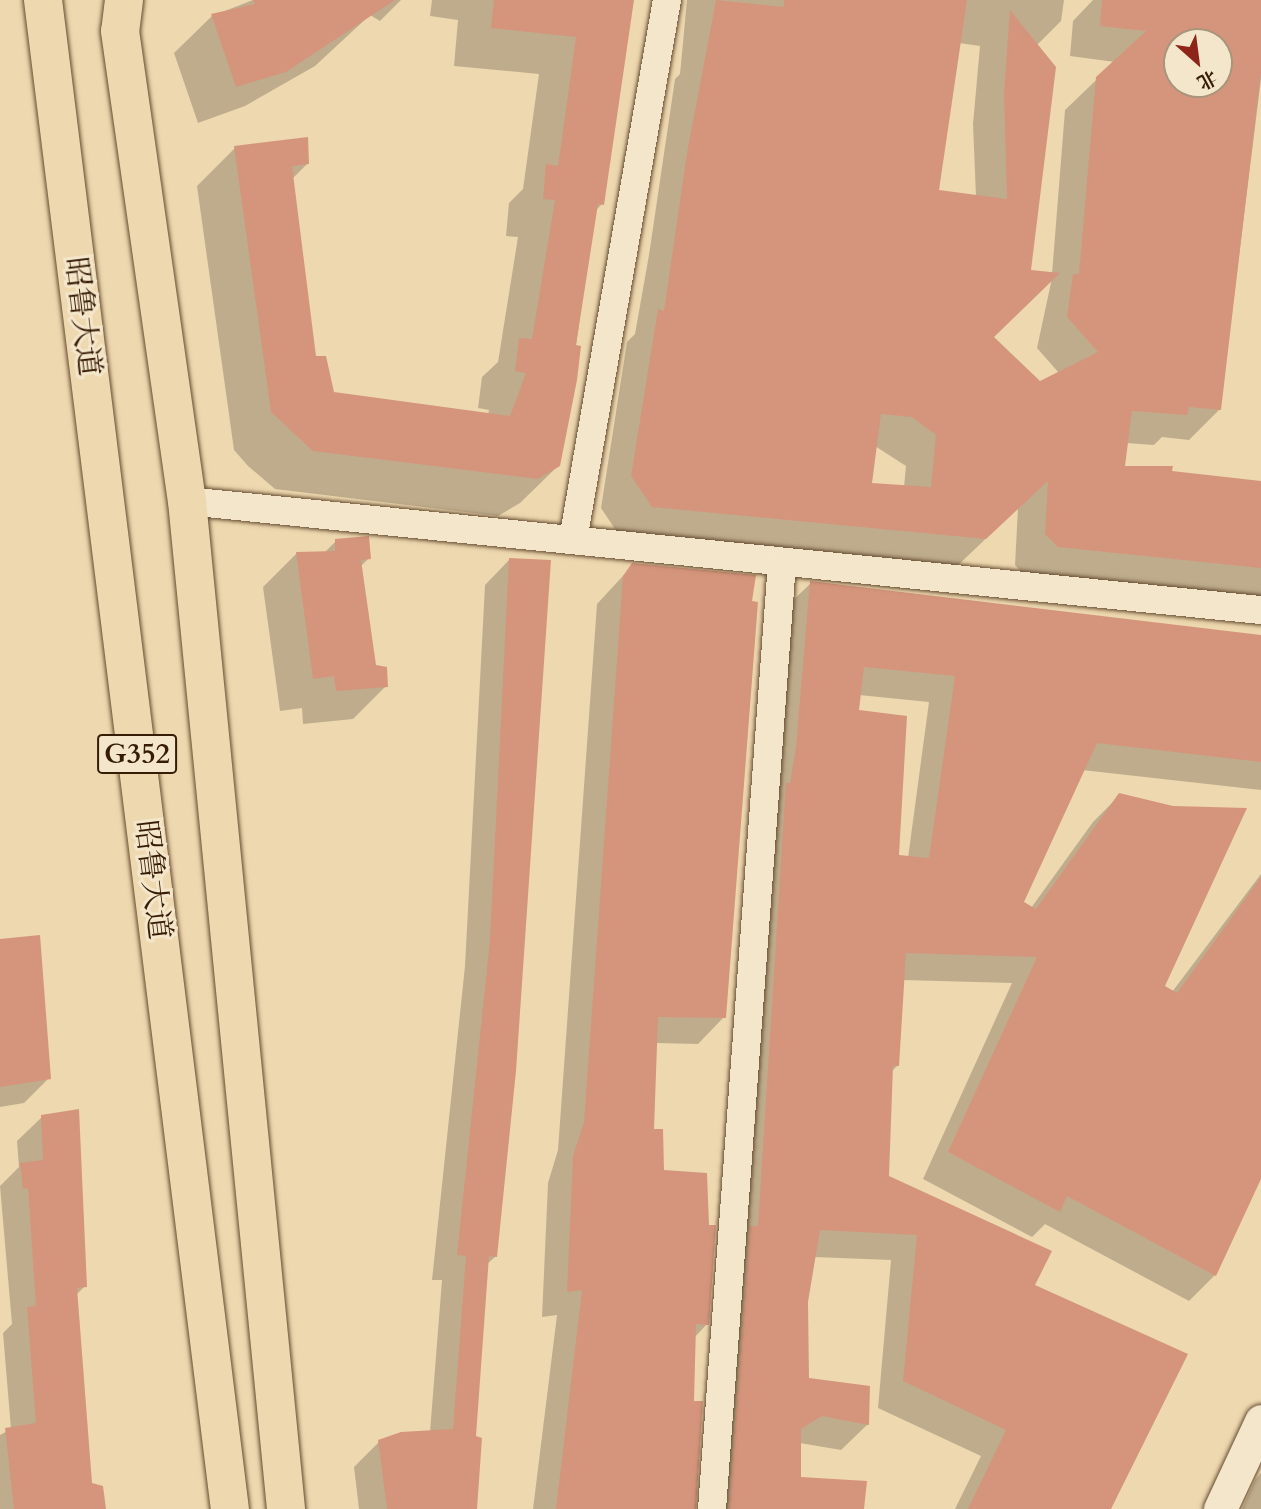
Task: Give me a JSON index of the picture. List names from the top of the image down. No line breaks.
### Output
{"streets":{"highway":["昭鲁大道","G352"]},"north":"bottom right"}
